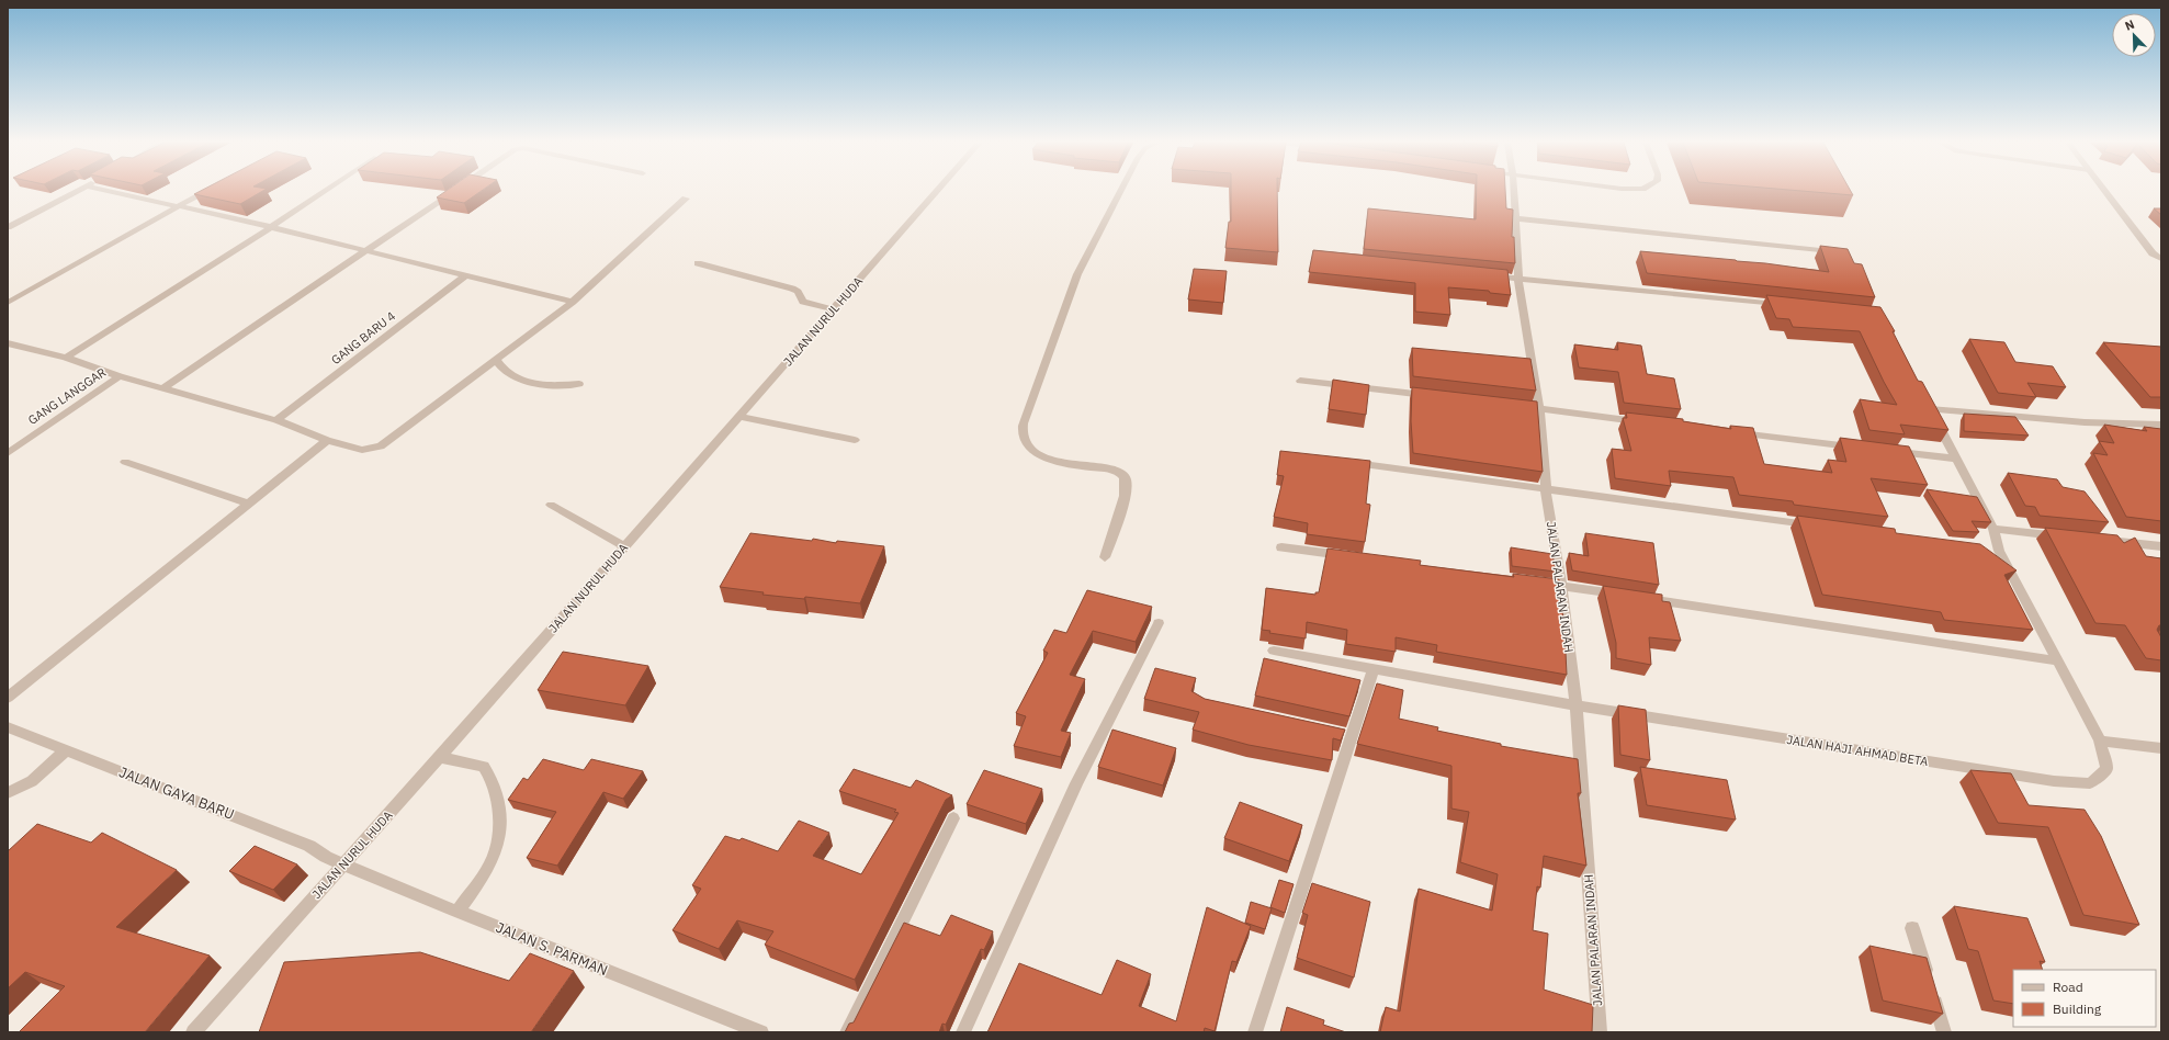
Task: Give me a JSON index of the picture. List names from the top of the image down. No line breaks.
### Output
{"streets":{"street":["JALAN NURUL HUDA","GANG BARU 4","GANG LANGGAR","JALAN PALARAN INDAH","JALAN HAJI AHMAD BETA","JALAN GAYA BARU","JALAN S. PARMAN"]},"crossings":[["JALAN NURUL HUDA","JALAN GAYA BARU"],["JALAN NURUL HUDA","JALAN S. PARMAN"],["JALAN PALARAN INDAH","JALAN HAJI AHMAD BETA"],["JALAN GAYA BARU","JALAN S. PARMAN"]],"legend":["Road","Building"],"north":"top left"}
